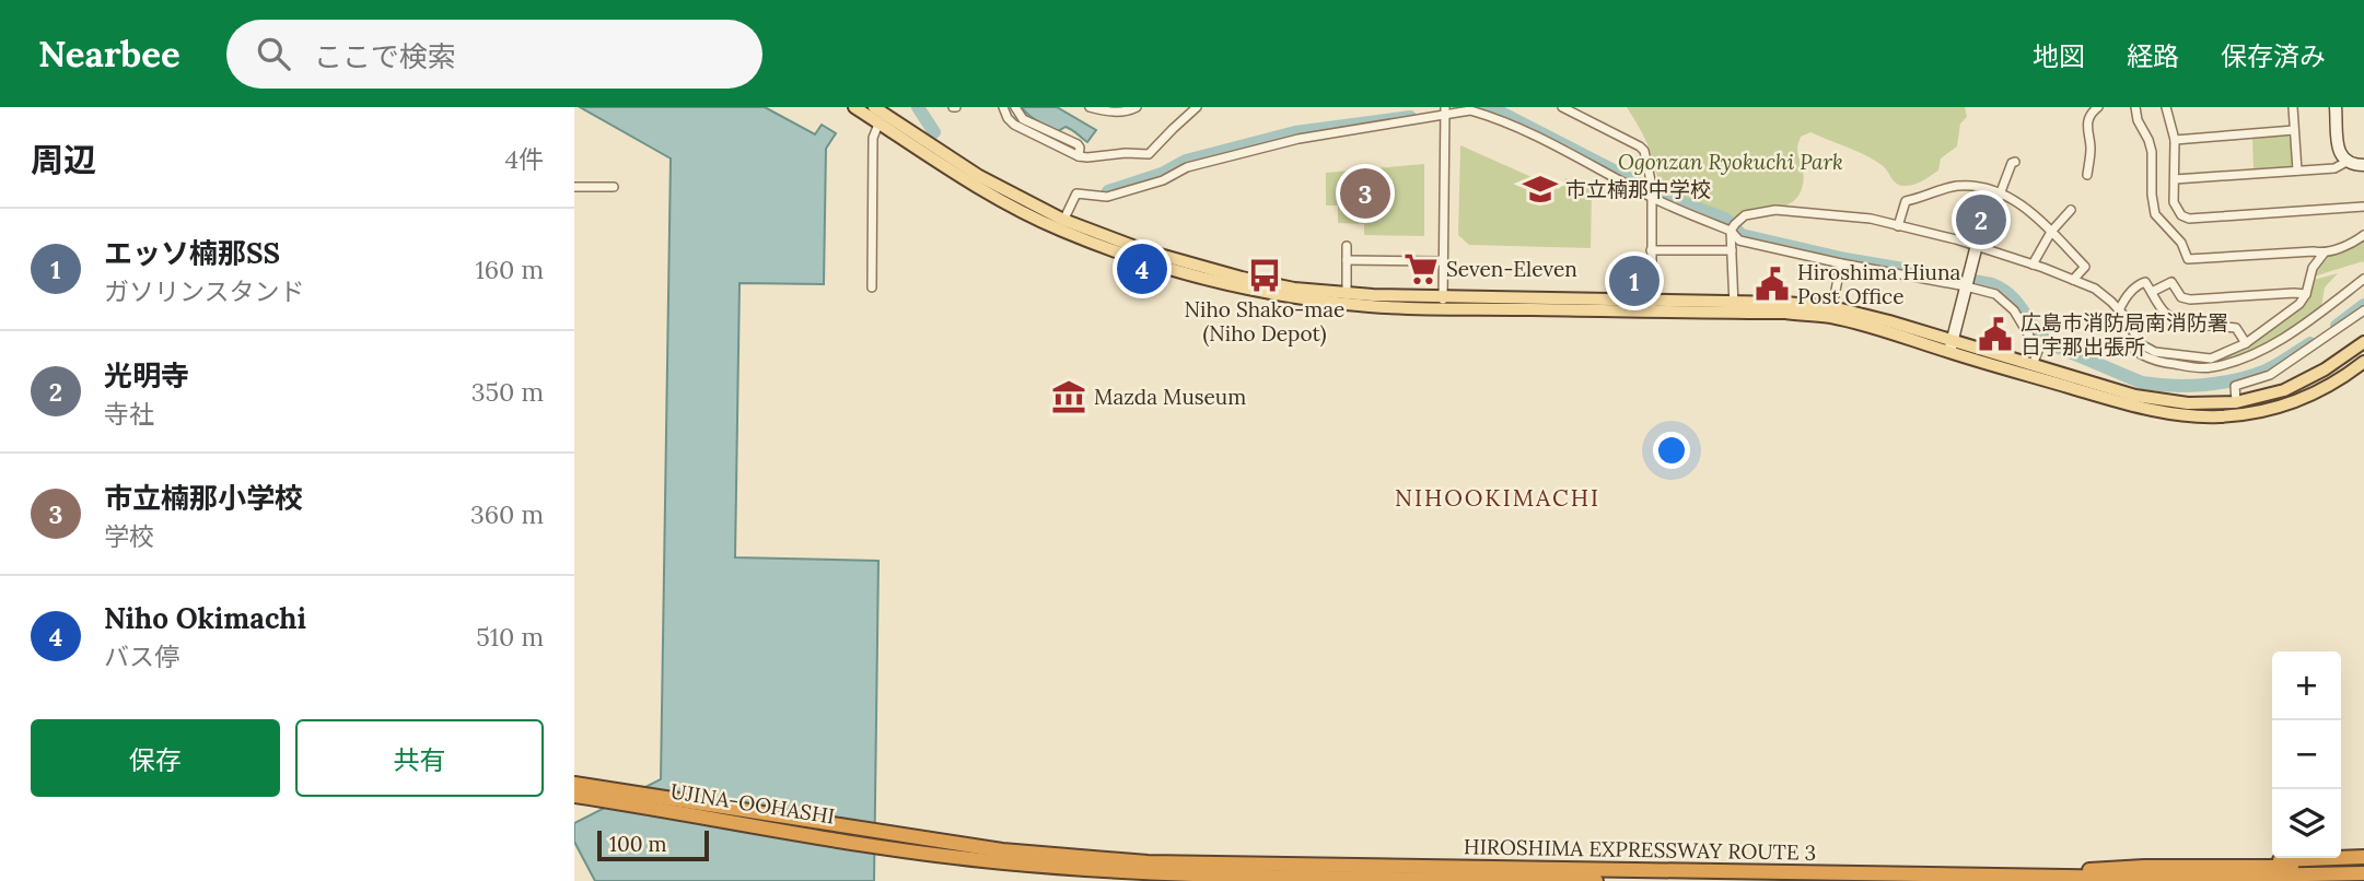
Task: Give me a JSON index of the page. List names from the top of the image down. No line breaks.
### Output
{"streets":{"highway":["UJINA-OOHASHI","HIROSHIMA EXPRESSWAY ROUTE 3"]},"crossings":[["UJINA-OOHASHI","HIROSHIMA EXPRESSWAY ROUTE 3"]],"districts":["NIHOOKIMACHI"],"parks":["Ogonzan Ryokuchi Park"],"places":{"school or university":["市立楠那中学校"],"supermarket":["Seven-Eleven"],"bus stop":["Niho Shako-mae (Niho Depot)"],"public building":["Hiroshima Hiuna Post Office","広島市消防局南消防署 日宇那出張所"],"museum":["Mazda Museum"]},"scale_bar":"100 m","page":{"header":"Nearbee","search":"ここで検索","nav":["地図","経路","保存済み"],"heading":["周辺","4件"],"pins":["3","2","4","1"],"list":[{"mark":"1","name":"エッソ楠那SS","note":"ガソリンスタンド","value":"160 m"},{"mark":"2","name":"光明寺","note":"寺社","value":"350 m"},{"mark":"3","name":"市立楠那小学校","note":"学校","value":"360 m"},{"mark":"4","name":"Niho Okimachi","note":"バス停","value":"510 m"}],"map_buttons":["+","−"],"buttons":["保存","共有"],"scale":"100 m"}}
